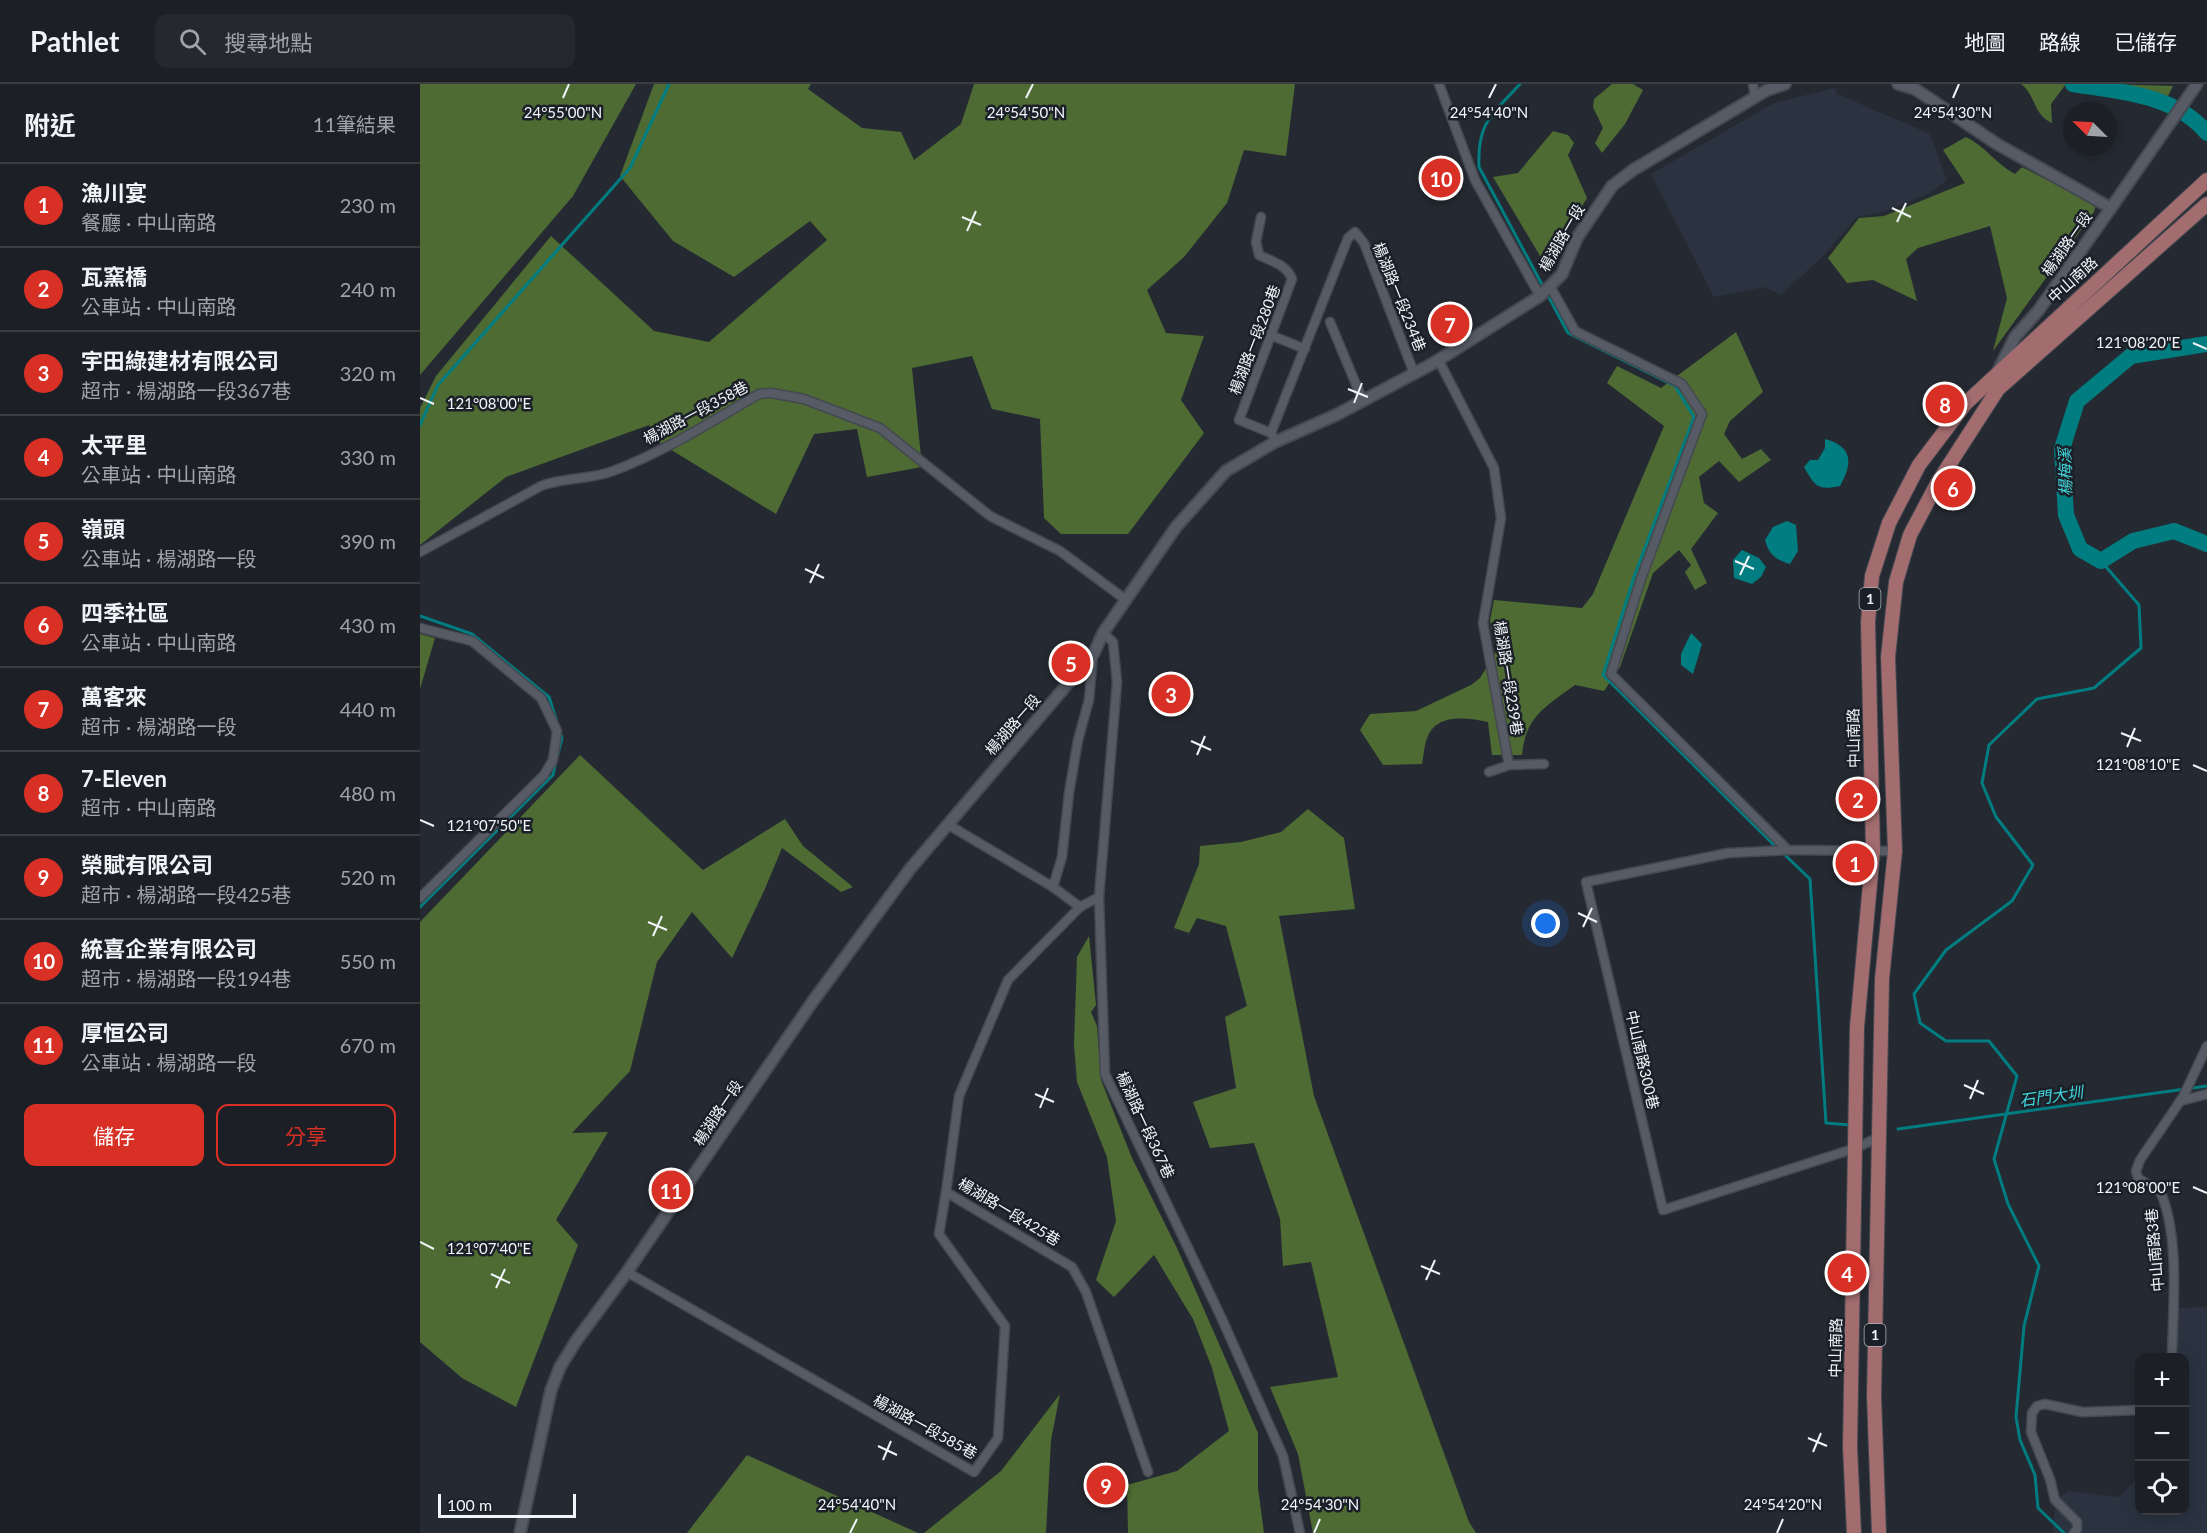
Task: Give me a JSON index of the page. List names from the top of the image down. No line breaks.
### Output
{"streets":{"main road":["中山南路","1"],"street":["楊湖路一段","楊湖路一段234巷","楊湖路一段280巷","楊湖路一段358巷","楊湖路一段239巷","中山南路300巷","楊湖路一段367巷","楊湖路一段425巷","中山南路3巷","楊湖路一段585巷"]},"crossings":[["楊湖路一段","中山南路"],["楊湖路一段","楊湖路一段234巷"],["楊湖路一段","楊湖路一段280巷"],["楊湖路一段","楊湖路一段358巷"],["楊湖路一段","1"],["楊湖路一段","楊湖路一段239巷"],["楊湖路一段","楊湖路一段367巷"],["楊湖路一段","楊湖路一段585巷"],["中山南路","中山南路300巷"],["1","中山南路300巷"],["楊湖路一段367巷","楊湖路一段425巷"],["楊湖路一段425巷","楊湖路一段585巷"]],"water":["楊梅溪","石門大圳"],"scale_bar":"100 m","north":"top left","page":{"header":"Pathlet","search":"搜尋地點","nav":["地圖","路線","已儲存"],"heading":["附近","11筆結果"],"pins":["10","7","8","6","5","3","2","1","11","4","9"],"list":[{"mark":"1","name":"漁川宴","note":"餐廳 · 中山南路","value":"230 m"},{"mark":"2","name":"瓦窯橋","note":"公車站 · 中山南路","value":"240 m"},{"mark":"3","name":"宇田綠建材有限公司","note":"超市 · 楊湖路一段367巷","value":"320 m"},{"mark":"4","name":"太平里","note":"公車站 · 中山南路","value":"330 m"},{"mark":"5","name":"嶺頭","note":"公車站 · 楊湖路一段","value":"390 m"},{"mark":"6","name":"四季社區","note":"公車站 · 中山南路","value":"430 m"},{"mark":"7","name":"萬客來","note":"超市 · 楊湖路一段","value":"440 m"},{"mark":"8","name":"7-Eleven","note":"超市 · 中山南路","value":"480 m"},{"mark":"9","name":"榮賦有限公司","note":"超市 · 楊湖路一段425巷","value":"520 m"},{"mark":"10","name":"統喜企業有限公司","note":"超市 · 楊湖路一段194巷","value":"550 m"},{"mark":"11","name":"厚恒公司","note":"公車站 · 楊湖路一段","value":"670 m"}],"buttons":["儲存","分享"],"map_buttons":["+","−"],"scale":"100 m"},"coordinates":["24°55'00\"N","24°54'50\"N","24°54'40\"N","24°54'30\"N","121°08'20\"E","121°08'00\"E","121°08'10\"E","121°07'50\"E","121°07'40\"E","24°54'20\"N"]}
